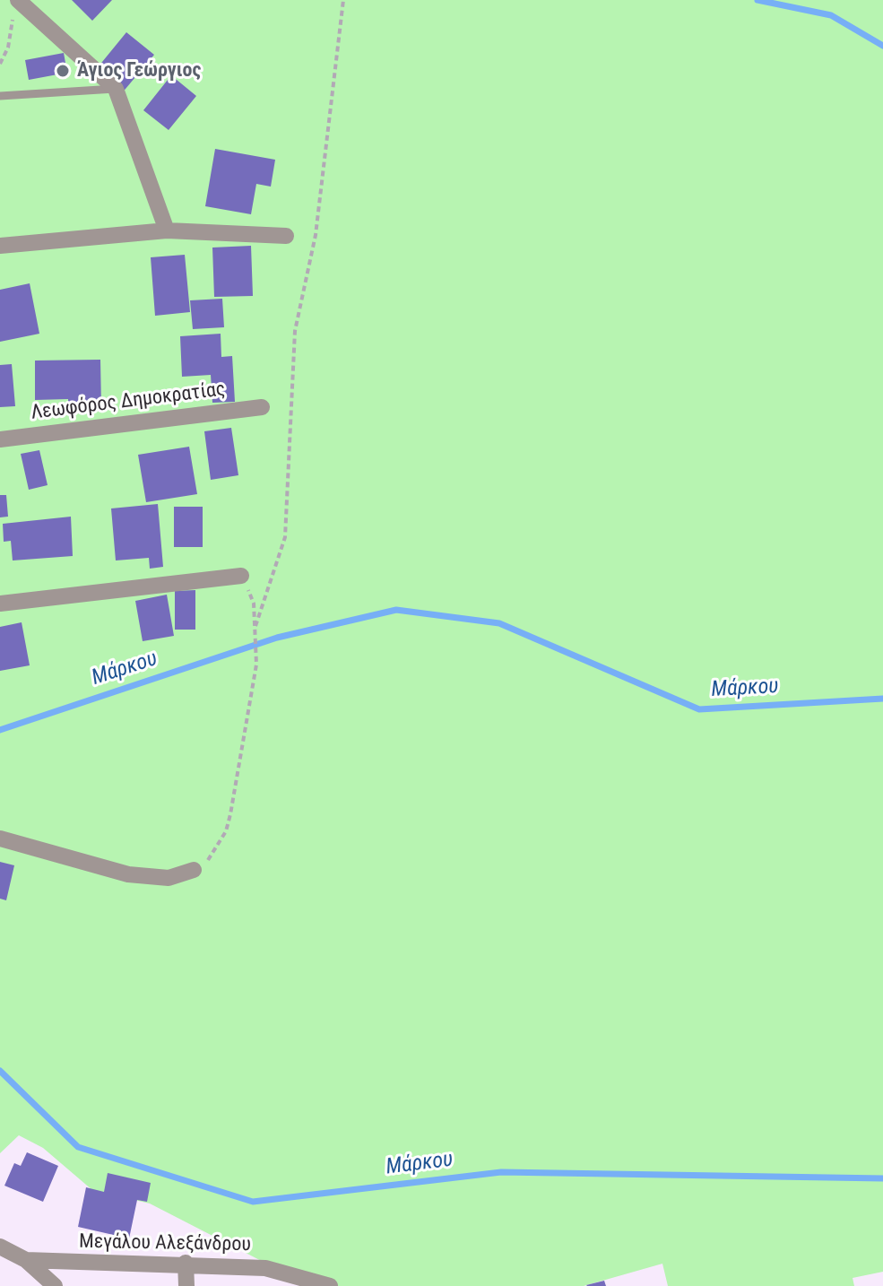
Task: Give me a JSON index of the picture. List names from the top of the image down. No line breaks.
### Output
{"streets":{"street":["Λεωφόρος Δημοκρατίας","Μεγάλου Αλεξάνδρου"]},"water":["Μάρκου"],"places":["Άγιος Γεώργιος"]}
